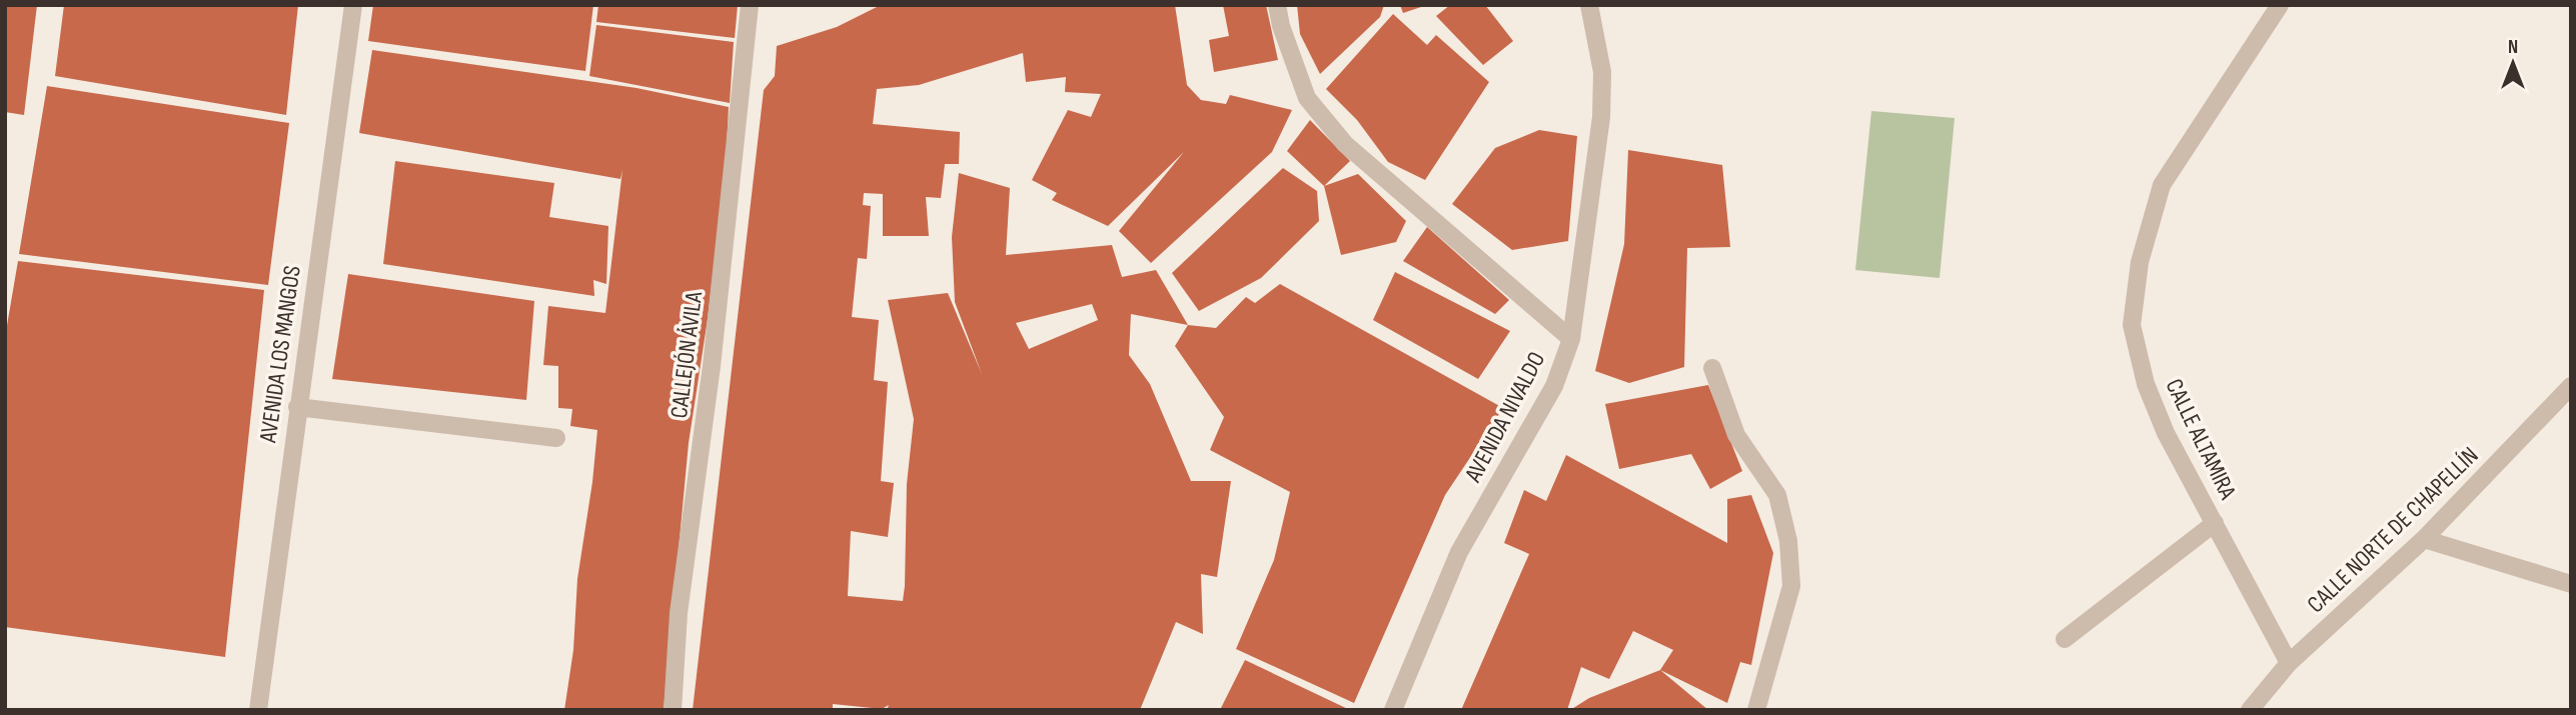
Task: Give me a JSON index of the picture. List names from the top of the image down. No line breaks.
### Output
{"streets":{"street":["AVENIDA LOS MANGOS","CALLEJÓN ÁVILA","AVENIDA NIVALDO","CALLE ALTAMIRA","CALLE NORTE DE CHAPELLÍN"]},"crossings":[["CALLE ALTAMIRA","CALLE NORTE DE CHAPELLÍN"]],"north":"top"}
